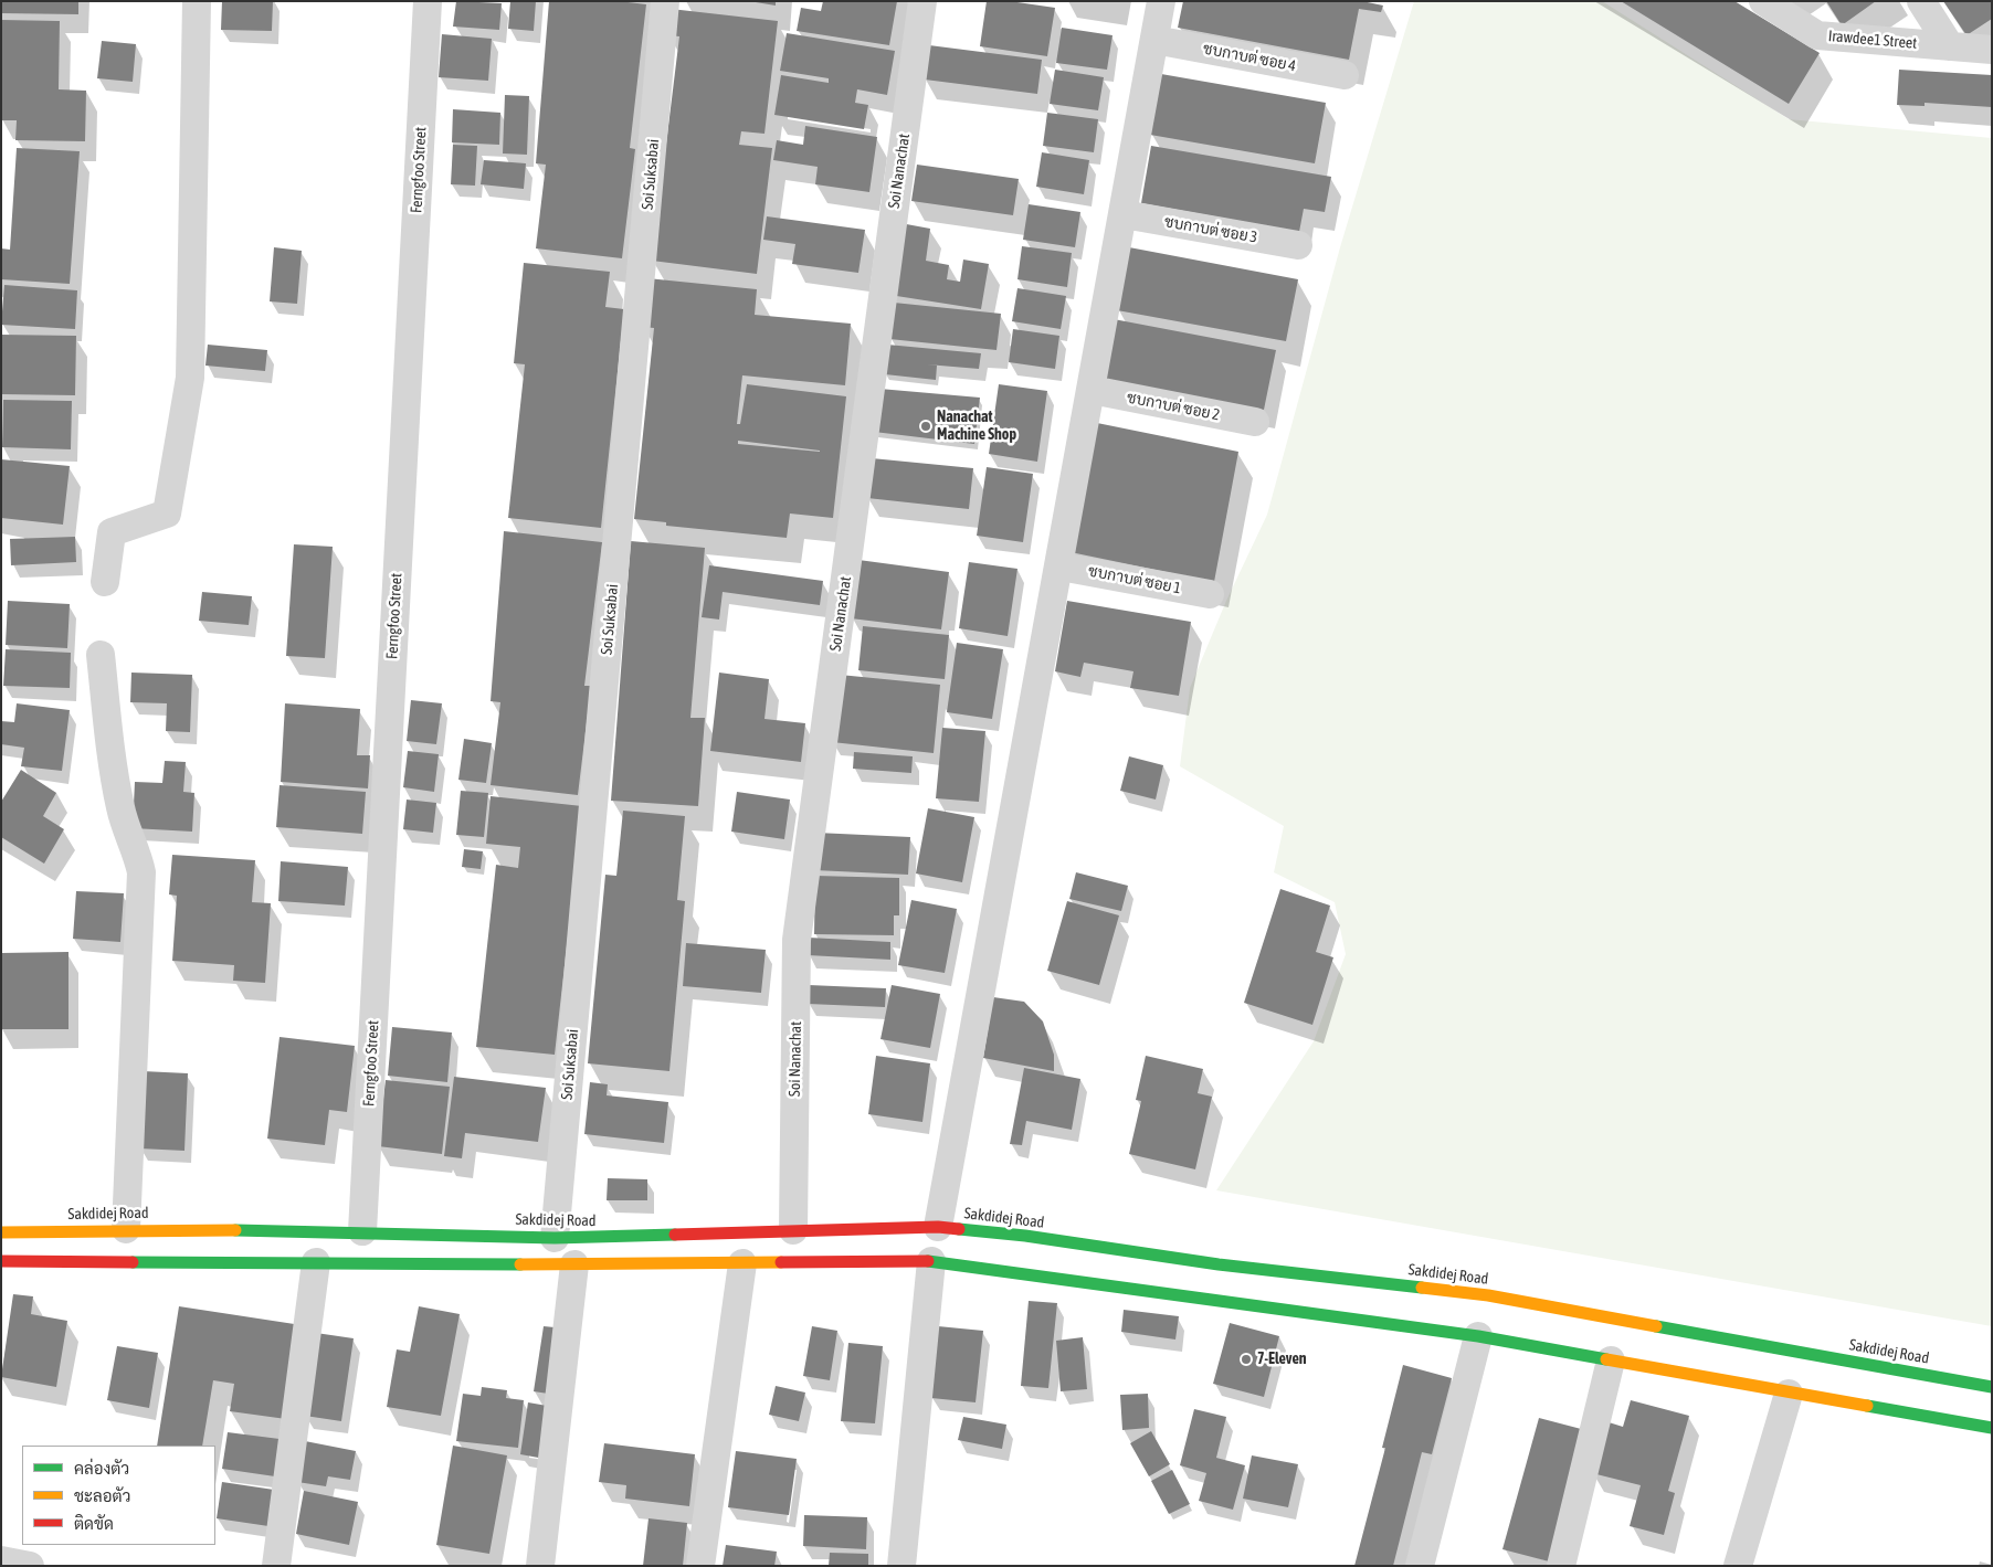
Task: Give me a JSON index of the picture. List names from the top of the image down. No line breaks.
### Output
{"streets":{"main road":["Sakdidej Road"],"street":["Irawdee1 Street","ชบกาบต่ ซอย 4","Ferngfoo Street","Soi Nanachat","Soi Suksabai","ชบกาบต่ ซอย 3","ชบกาบต่ ซอย 2","ชบกาบต่ ซอย 1"]},"crossings":[["Ferngfoo Street","Sakdidej Road"],["Soi Nanachat","Sakdidej Road"],["Soi Suksabai","Sakdidej Road"]],"places":["Nanachat Machine Shop","7-Eleven"],"legend":["คล่องตัว","ชะลอตัว","ติดขัด"]}
